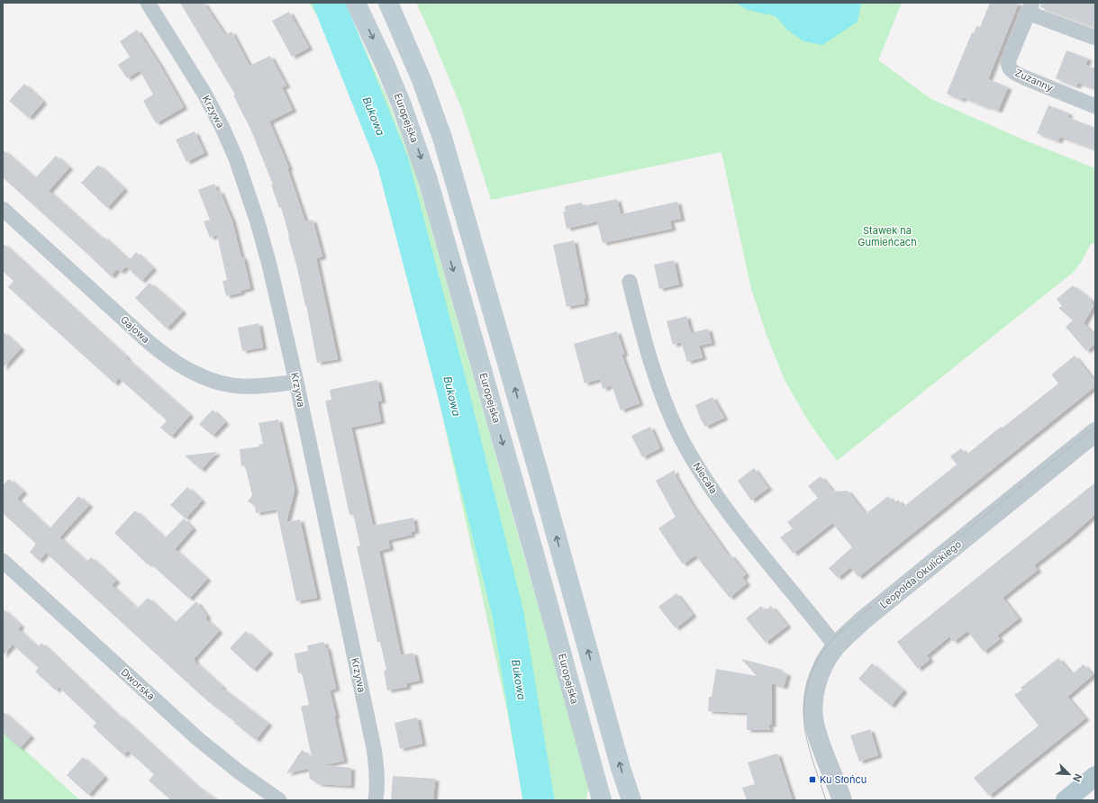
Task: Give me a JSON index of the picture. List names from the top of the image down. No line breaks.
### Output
{"streets":{"main road":["Europejska"],"street":["Zuzanny","Krzywa","Gajowa","Niecała","Leopolda Okulickiego","Dworska"]},"crossings":[["Krzywa","Gajowa"],["Niecała","Leopolda Okulickiego"]],"water":["Bukowa"],"parks":["Stawek na Gumieńcach"],"places":{"transit":["Ku Słońcu"]},"north":"bottom right"}
